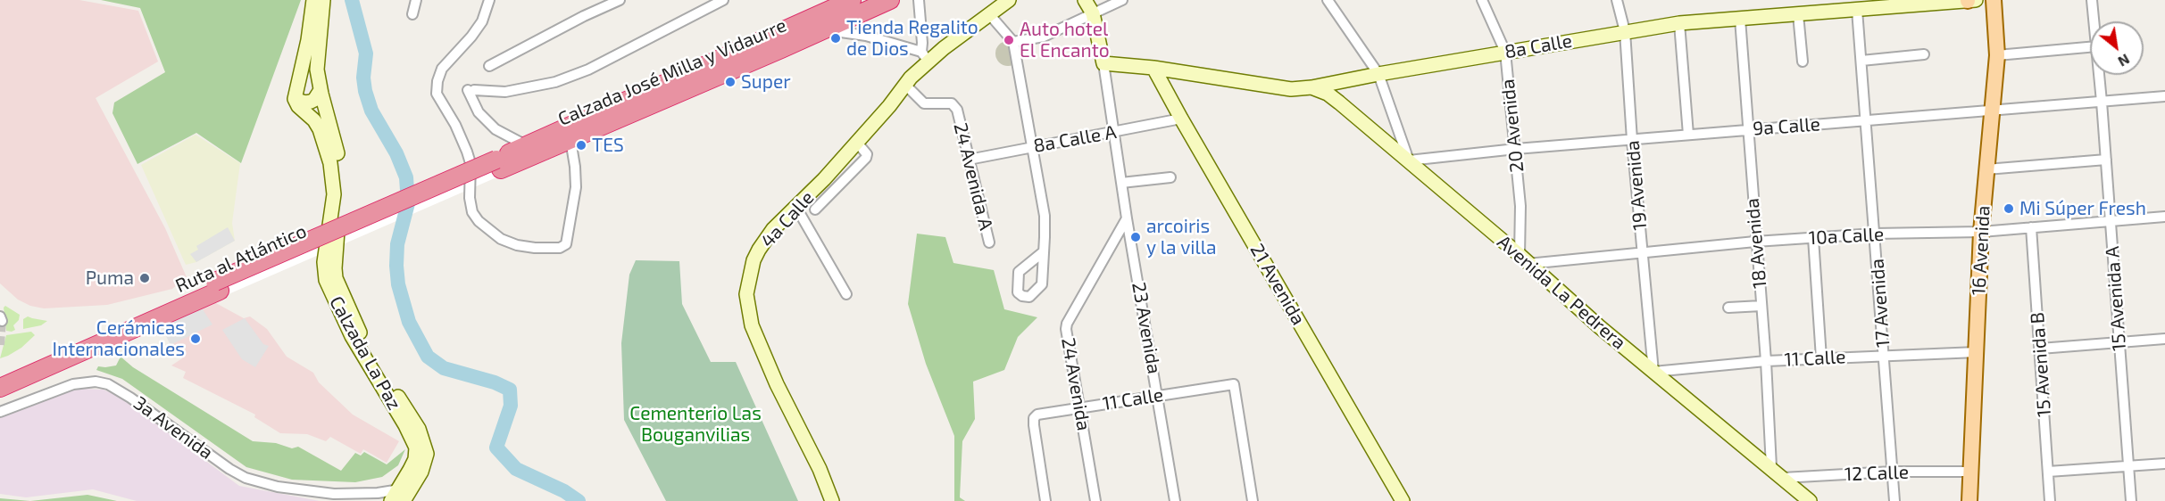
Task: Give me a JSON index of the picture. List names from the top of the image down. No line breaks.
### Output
{"streets":{"highway":["Calzada José Milla y Vidaurre","Ruta al Atlántico"],"main road":["16 Avenida"],"street":["8a Calle","20 Avenida","9a Calle","8a Calle A","24 Avenida A","19 Avenida","4a Calle","10a Calle","18 Avenida","21 Avenida","Avenida La Pedrera","15 Avenida A","17 Avenida","23 Avenida","Calzada La Paz","11 Calle","15 Avenida B","24 Avenida","3a Avenida","12 Calle"]},"crossings":[["8a Calle","20 Avenida"],["8a Calle","19 Avenida"],["8a Calle","18 Avenida"],["8a Calle","21 Avenida"],["8a Calle","Avenida La Pedrera"],["8a Calle","17 Avenida"],["8a Calle","23 Avenida"],["Calzada José Milla y Vidaurre","Ruta al Atlántico"],["20 Avenida","9a Calle"],["20 Avenida","10a Calle"],["20 Avenida","Avenida La Pedrera"],["9a Calle","19 Avenida"],["9a Calle","18 Avenida"],["9a Calle","16 Avenida"],["9a Calle","Avenida La Pedrera"],["9a Calle","15 Avenida A"],["9a Calle","17 Avenida"],["8a Calle A","24 Avenida A"],["8a Calle A","21 Avenida"],["8a Calle A","23 Avenida"],["24 Avenida A","4a Calle"],["19 Avenida","10a Calle"],["19 Avenida","Avenida La Pedrera"],["19 Avenida","11 Calle"],["10a Calle","18 Avenida"],["10a Calle","16 Avenida"],["10a Calle","Avenida La Pedrera"],["10a Calle","15 Avenida A"],["10a Calle","17 Avenida"],["10a Calle","15 Avenida B"],["18 Avenida","Avenida La Pedrera"],["18 Avenida","11 Calle"],["16 Avenida","11 Calle"],["16 Avenida","12 Calle"],["Avenida La Pedrera","11 Calle"],["Avenida La Pedrera","12 Calle"],["17 Avenida","11 Calle"],["17 Avenida","12 Calle"],["23 Avenida","11 Calle"],["23 Avenida","24 Avenida"],["11 Calle","24 Avenida"]],"parks":["Cementerio Las Bouganvilias"],"places":["Tienda Regalito de Dios","Auto hotel El Encanto","Super","TES","Mi Súper Fresh","arcoiris y la villa","Puma","Cerámicas Internacionales"],"north":"bottom right"}
